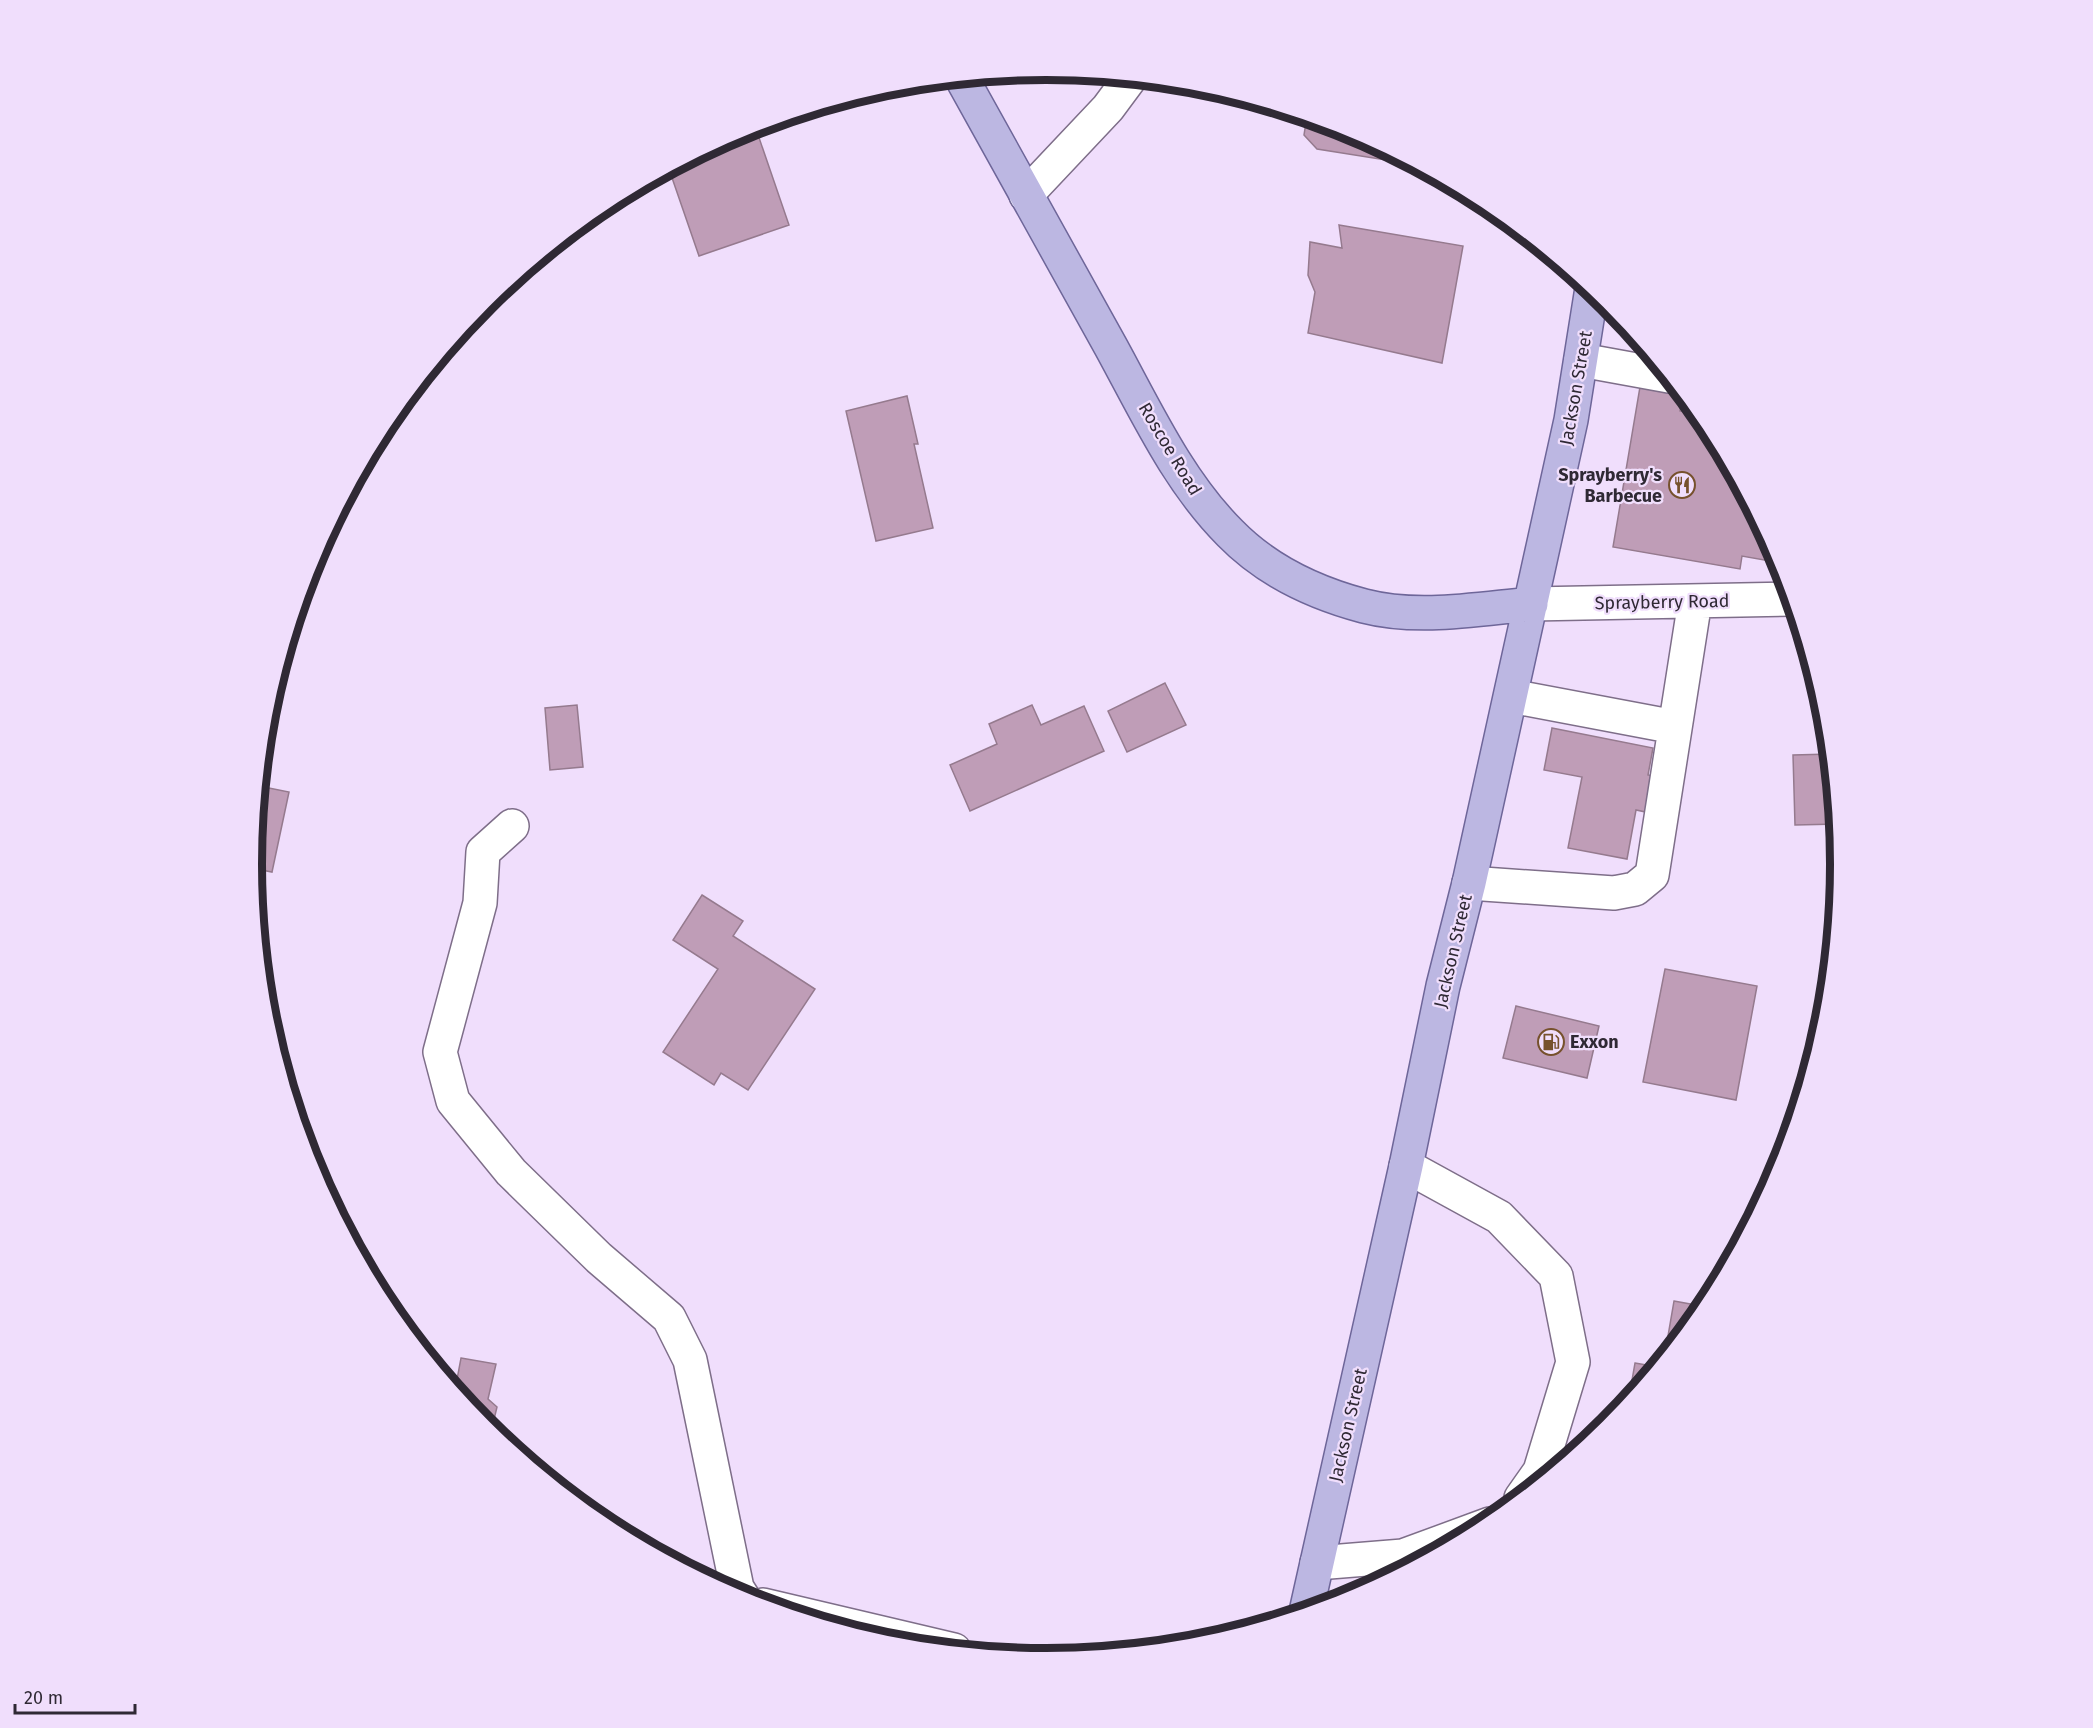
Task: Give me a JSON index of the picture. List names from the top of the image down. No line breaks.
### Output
{"streets":{"main road":["Jackson Street","Roscoe Road"],"street":["Sprayberry Road"]},"crossings":[["Jackson Street","Roscoe Road"],["Jackson Street","Sprayberry Road"],["Roscoe Road","Sprayberry Road"]],"places":{"restaurant":["Sprayberry's Barbecue"],"fuel station":["Exxon"]},"scale_bar":"20 m"}
